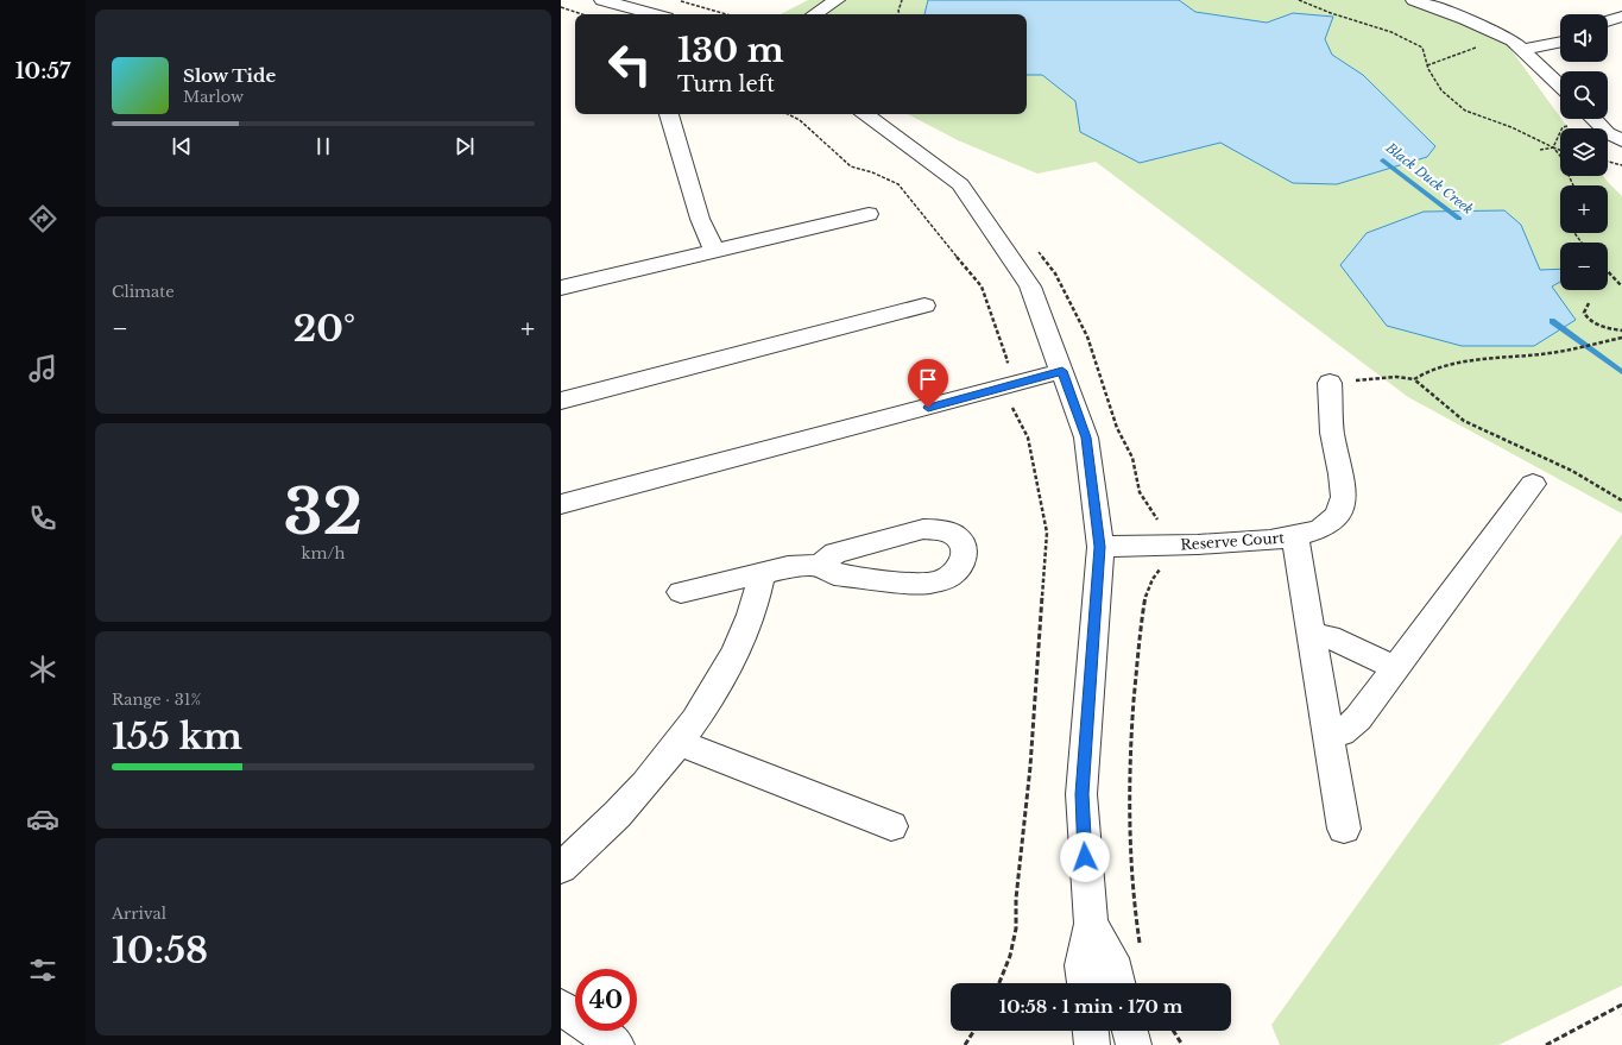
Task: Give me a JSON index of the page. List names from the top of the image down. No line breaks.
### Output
{"streets":{"street":["Reserve Court"]},"water":["Black Duck Creek"],"page":{"tabs":"10:57","map_buttons":["+","−"],"turn":["130 m","Turn left"],"song":["Slow Tide","Marlow"],"tile":["Climate",["32","km/h"],["Range · 31%","155 km"],["Arrival","10:58"]],"heat":["−","20°","+"],"limit":"40","trip":"10:58 · 1 min · 170 m"}}
